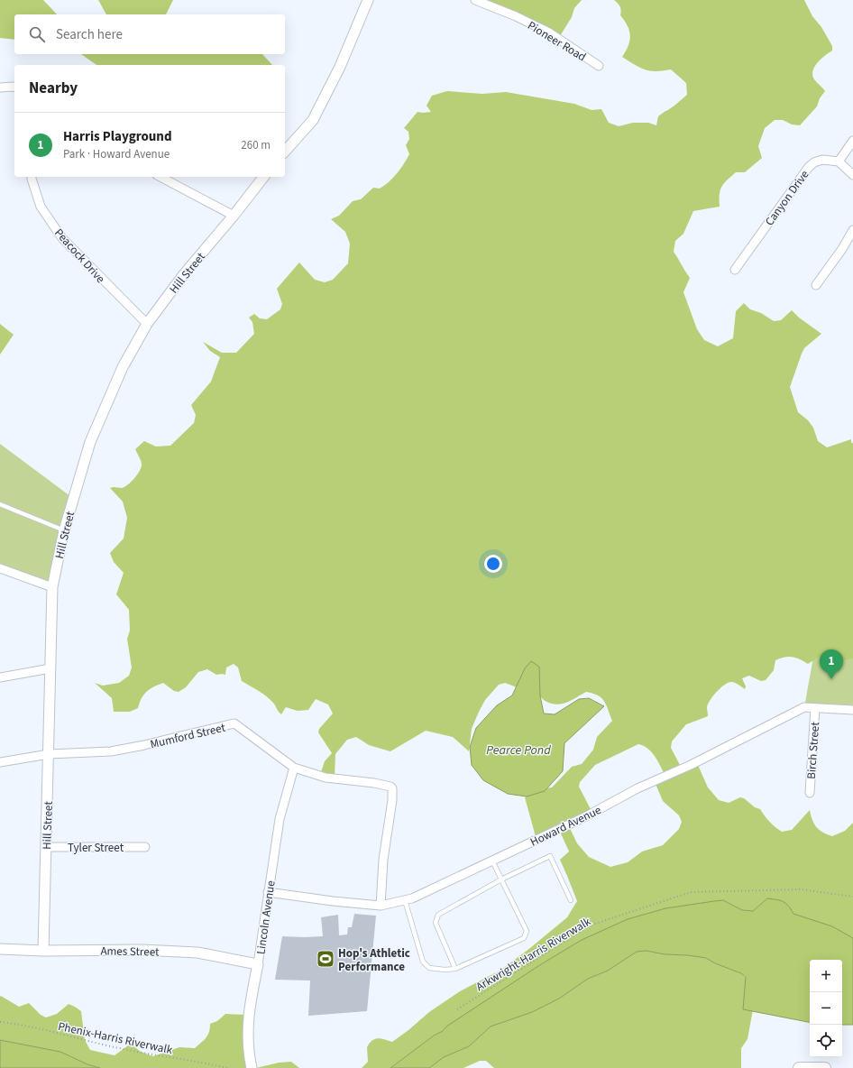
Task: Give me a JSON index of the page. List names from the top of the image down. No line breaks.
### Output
{"streets":{"street":["Pioneer Road","Canyon Drive","Peacock Drive","Hill Street","Mumford Street","Birch Street","Howard Avenue","Tyler Street","Lincoln Avenue","Ames Street"],"path":["Arkwright-Harris Riverwalk","Phenix-Harris Riverwalk"]},"crossings":[["Peacock Drive","Hill Street"],["Hill Street","Mumford Street"],["Hill Street","Tyler Street"],["Hill Street","Ames Street"],["Mumford Street","Howard Avenue"],["Mumford Street","Lincoln Avenue"],["Birch Street","Howard Avenue"],["Howard Avenue","Lincoln Avenue"],["Lincoln Avenue","Ames Street"]],"water":["Pearce Pond"],"places":{"sports":["Hop's Athletic Performance"]},"page":{"search":"Search here","heading":"Nearby","list":[{"mark":"1","name":"Harris Playground","note":"Park · Howard Avenue","value":"260 m"}],"pins":"1","map_buttons":["+","−"]}}
